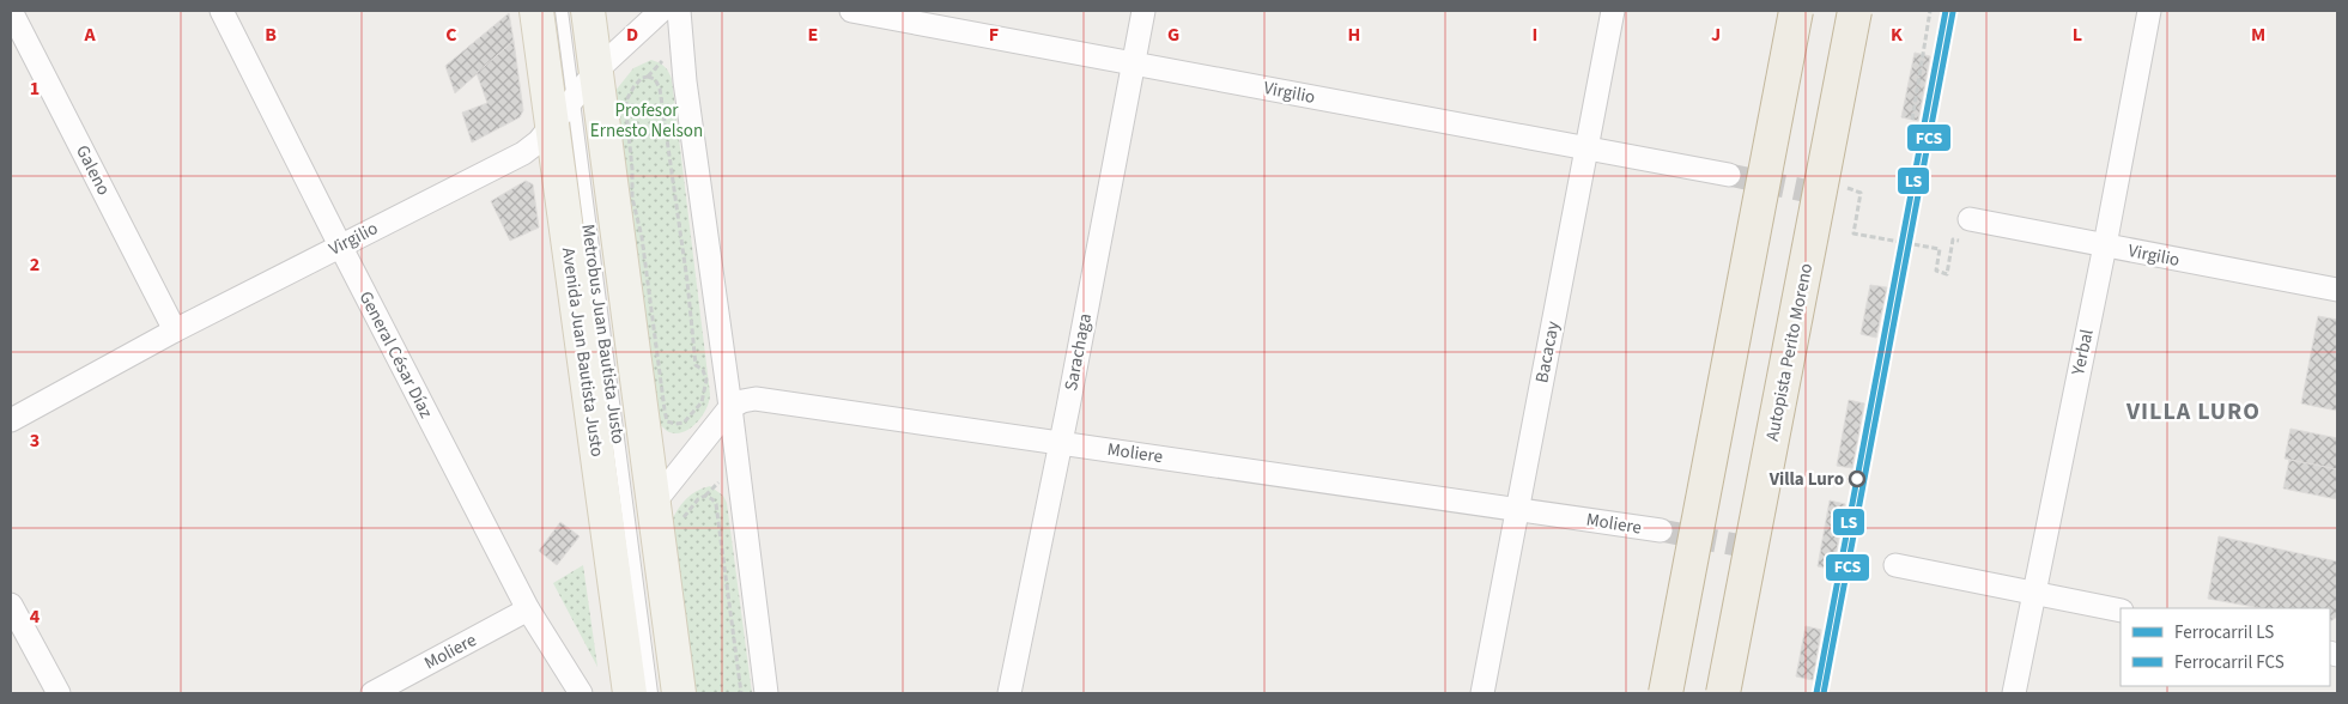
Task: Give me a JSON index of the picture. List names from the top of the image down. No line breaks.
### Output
{"streets":{"highway":["Autopista Perito Moreno"],"main road":["Avenida Juan Bautista Justo"],"street":["Virgilio","Galeno","Sarachaga","Bacacay","Yerbal","General César Díaz","Moliere"],"lane":["Metrobus Juan Bautista Justo"]},"crossings":[["Virgilio","Galeno"],["Virgilio","Metrobus Juan Bautista Justo"],["Virgilio","Avenida Juan Bautista Justo"],["Virgilio","Sarachaga"],["Virgilio","Bacacay"],["Virgilio","Yerbal"],["Virgilio","General César Díaz"],["Sarachaga","Moliere"],["Bacacay","Moliere"],["General César Díaz","Moliere"]],"districts":["VILLA LURO"],"parks":["Profesor Ernesto Nelson"],"places":["Villa Luro"],"lines":["rail line LS","rail line FCS"],"legend":["Ferrocarril LS","Ferrocarril FCS"],"grid":{"columns":["A","B","C","D","E","F","G","H","I","J","K","L","M"],"rows":["1","2","3","4"]}}
